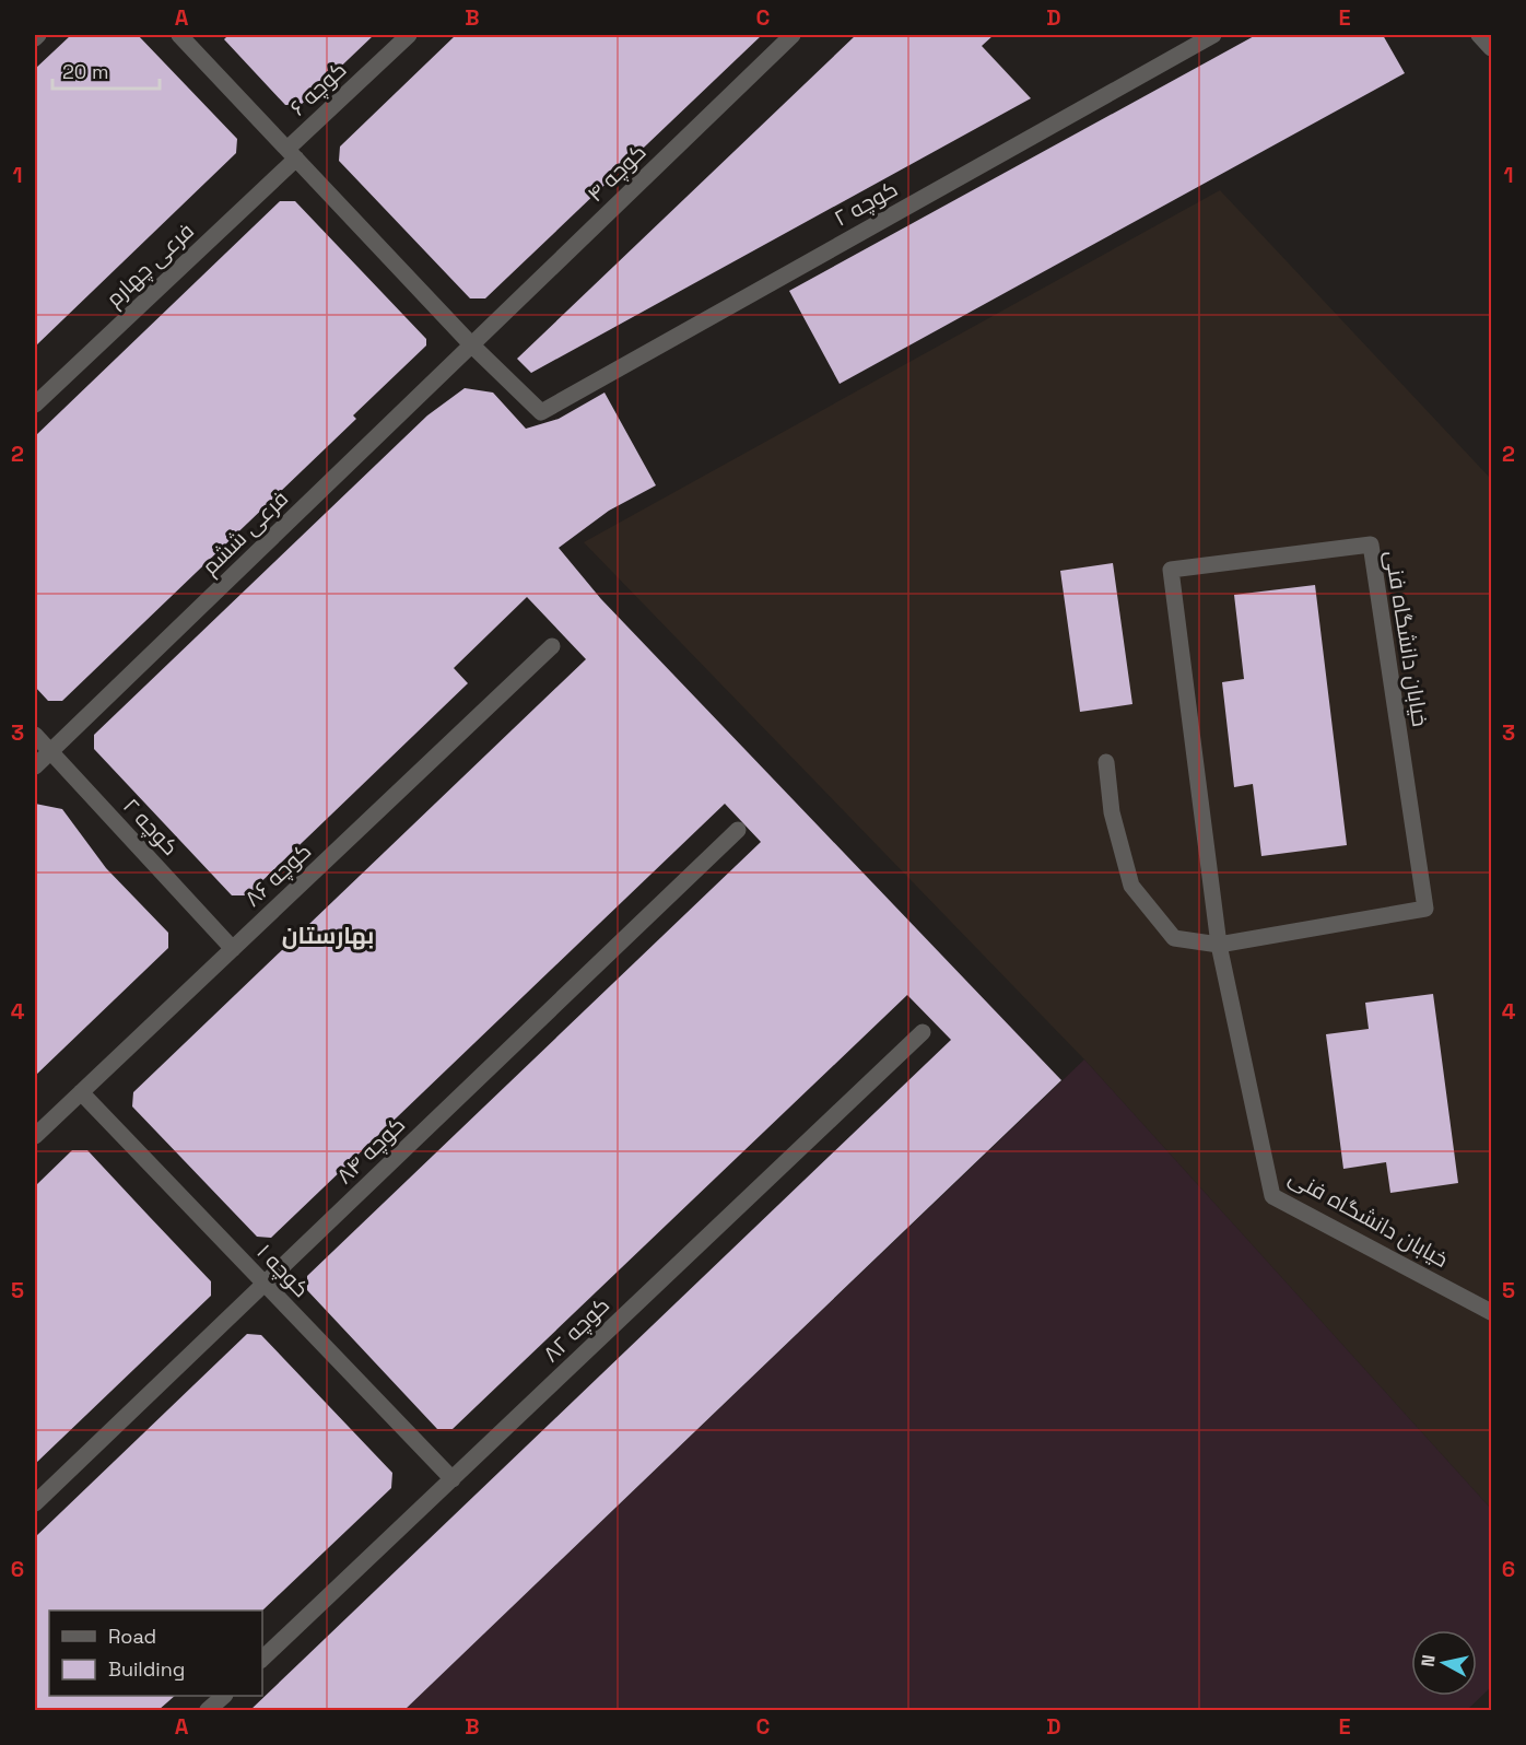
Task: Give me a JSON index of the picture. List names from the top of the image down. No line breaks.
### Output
{"streets":{"street":["کوچه ۶","کوچه ۴","کوچه ۲","فرعی چهارم","فرعی ششم","خیابان دانشگاه فنی","کوچه ۸۶","کوچه ۸۴","کوچه ۱","کوچه ۸۲"]},"crossings":[["کوچه ۶","فرعی چهارم"],["کوچه ۴","کوچه ۲"],["کوچه ۴","فرعی ششم"],["کوچه ۲","فرعی ششم"],["کوچه ۲","کوچه ۸۶"],["کوچه ۸۶","کوچه ۱"],["کوچه ۸۴","کوچه ۱"],["کوچه ۱","کوچه ۸۲"]],"districts":["بهارستان"],"legend":["Road","Building"],"scale_bar":"20 m","north":"left","grid":{"columns":["A","B","C","D","E"],"rows":["1","2","3","4","5","6"]}}
